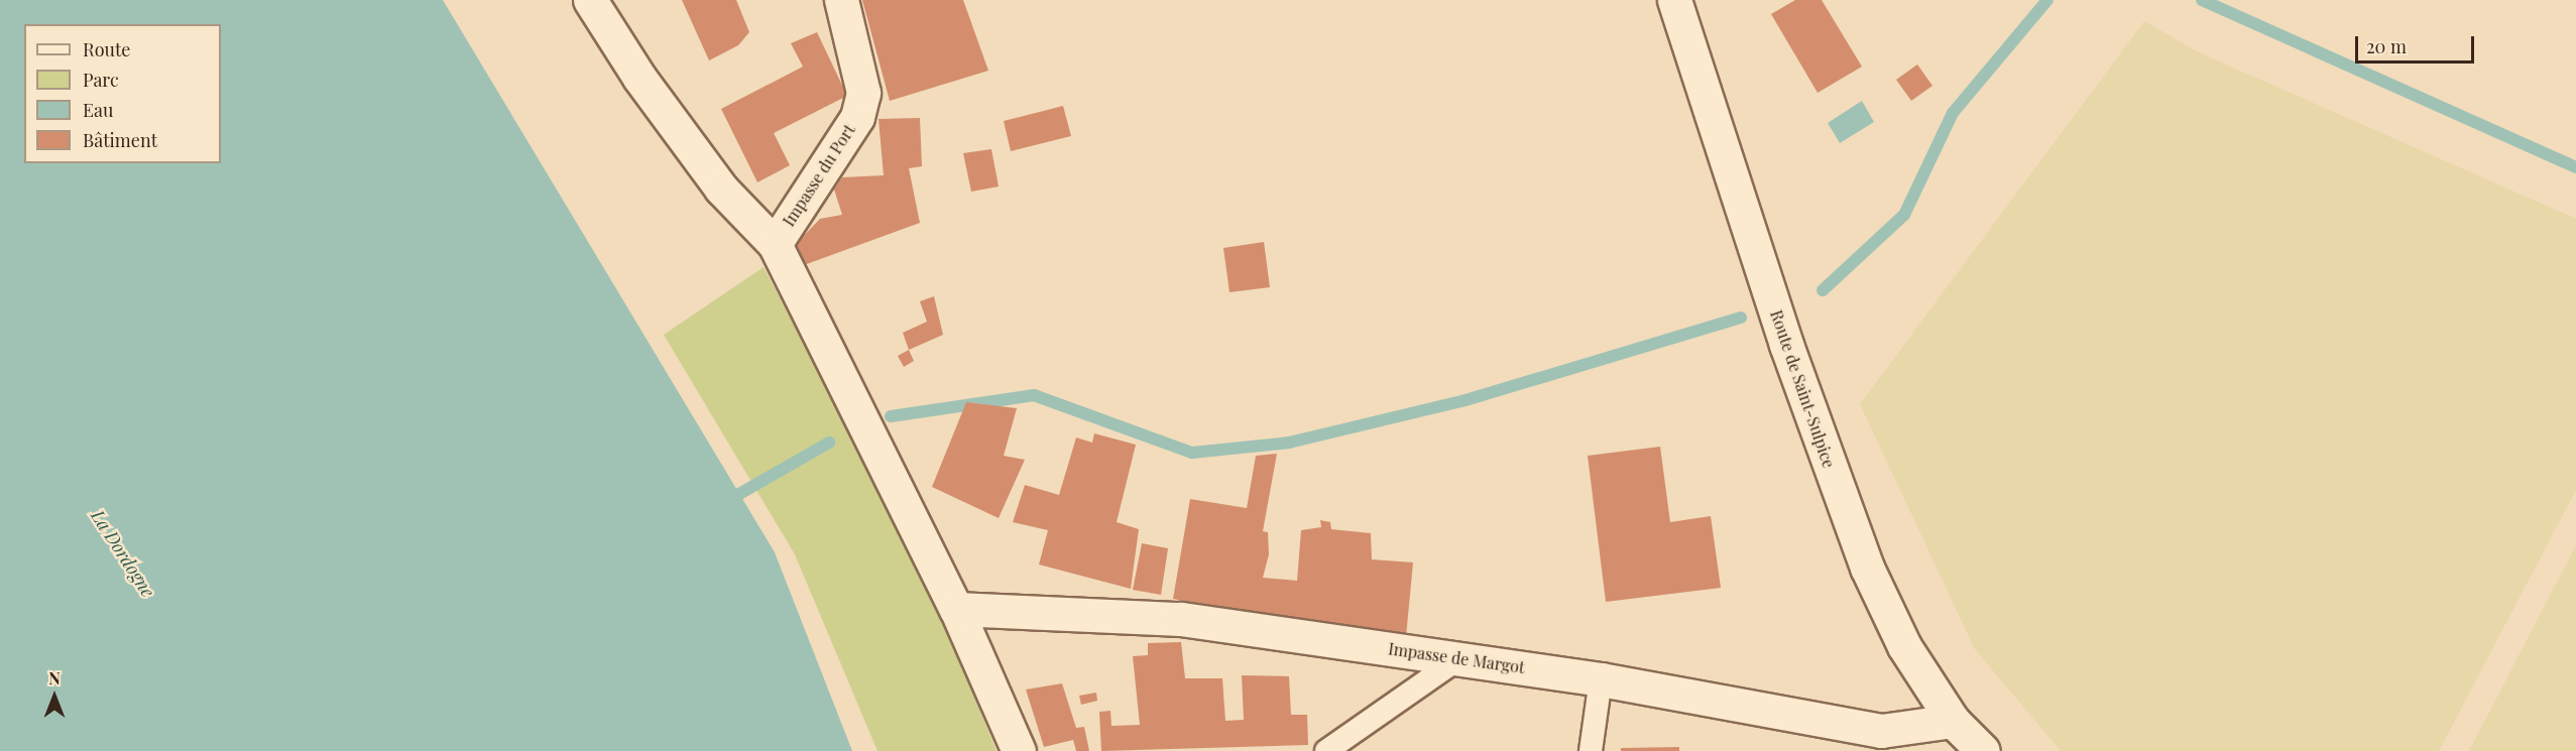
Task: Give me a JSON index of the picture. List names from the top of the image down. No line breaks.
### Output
{"streets":{"street":["Impasse du Port","Route de Saint-Sulpice","Impasse de Margot"]},"crossings":[["Route de Saint-Sulpice","Impasse de Margot"]],"water":["La Dordogne"],"legend":["Route","Parc","Eau","Bâtiment"],"scale_bar":"20 m","north":"top"}
